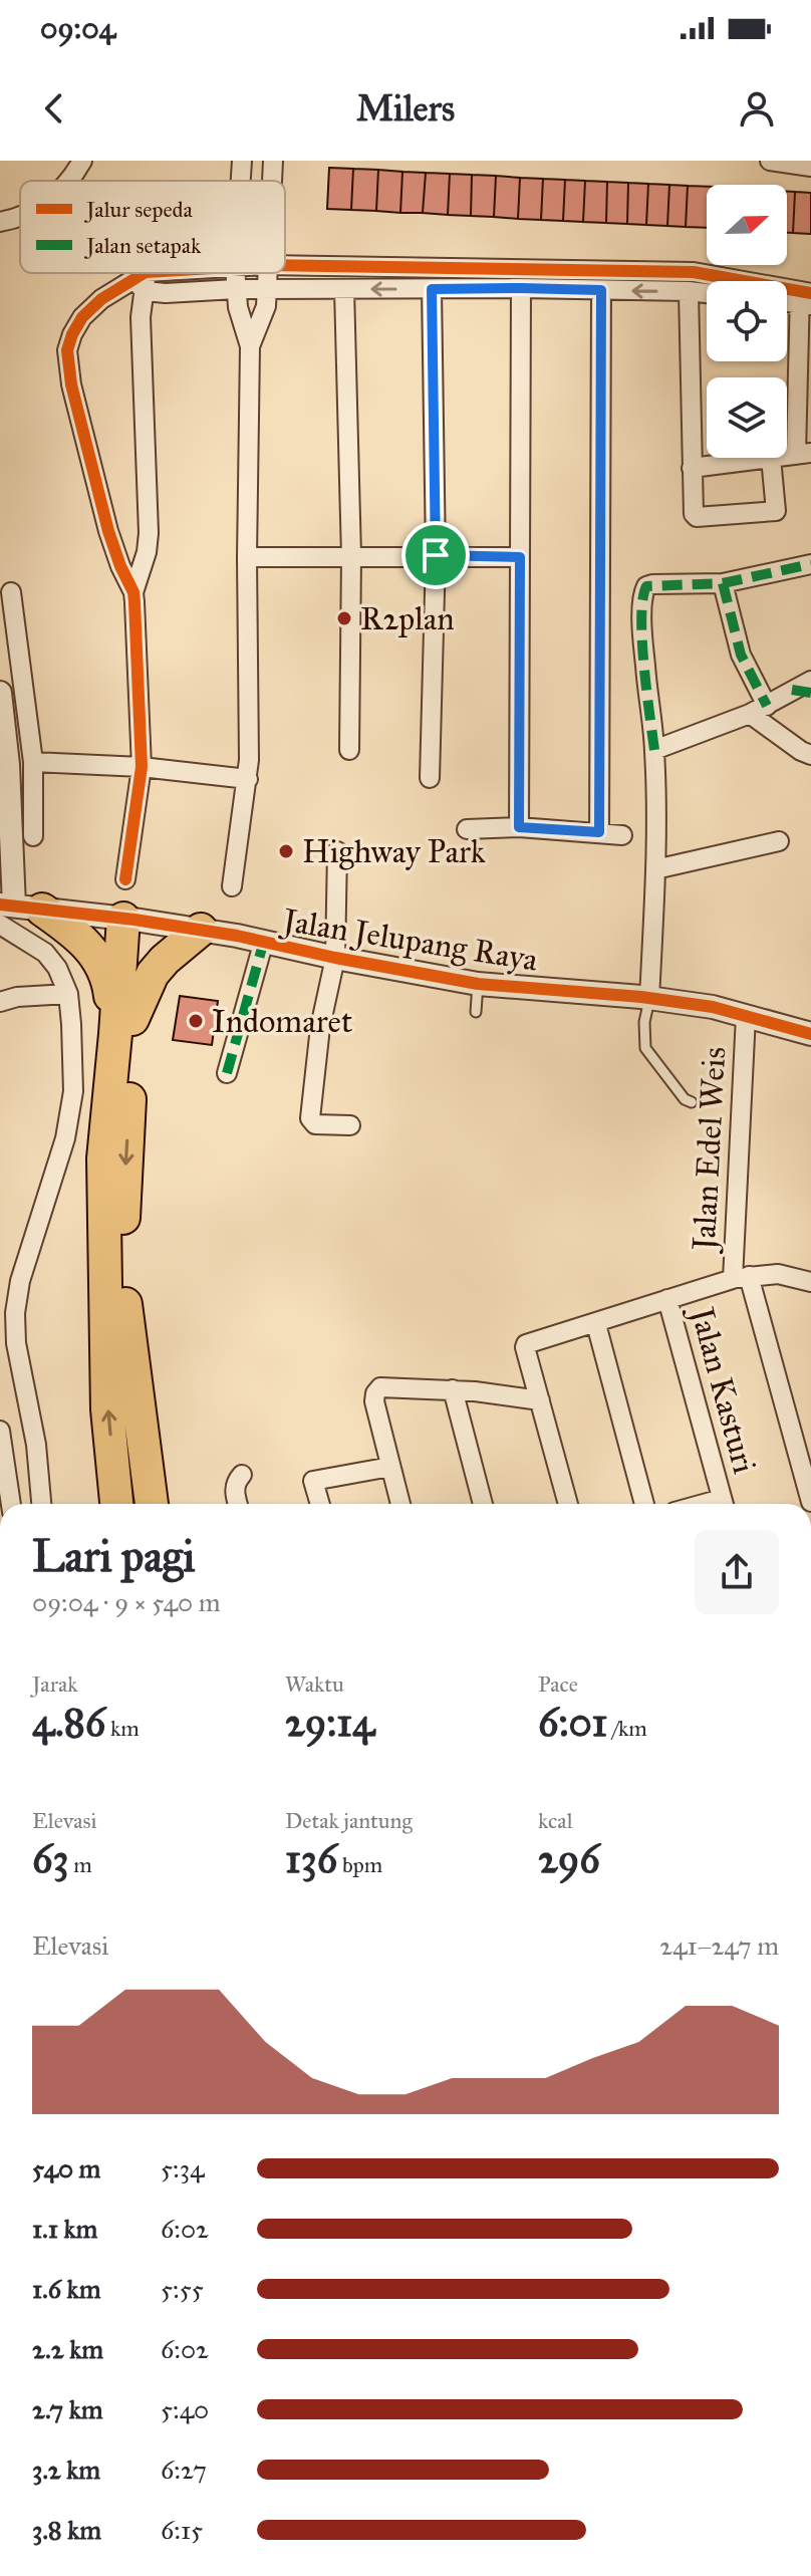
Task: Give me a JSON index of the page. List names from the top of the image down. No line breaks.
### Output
{"streets":{"street":["Jalan Jelupang Raya","Jalan Edel Weis","Jalan Kasturi"]},"crossings":[["Jalan Jelupang Raya","Jalan Edel Weis"],["Jalan Edel Weis","Jalan Kasturi"]],"places":["R2plan","Highway Park","Indomaret"],"legend":["Jalur sepeda","Jalan setapak"],"north":"right","page":{"status":"09:04","header":"Milers","heading":["Lari pagi","09:04 · 9 × 540 m"],"stats":[["Jarak","4.86 km"],["Waktu","29:14"],["Pace","6:01 /km"],["Elevasi","63 m"],["Detak jantung","136 bpm"],["kcal","296"]],"chart":["Elevasi","241–247 m"],"list":[{"name":"540 m","note":"5:34"},{"name":"1.1 km","note":"6:02"},{"name":"1.6 km","note":"5:55"},{"name":"2.2 km","note":"6:02"},{"name":"2.7 km","note":"5:40"},{"name":"3.2 km","note":"6:27"},{"name":"3.8 km","note":"6:15"}]}}
